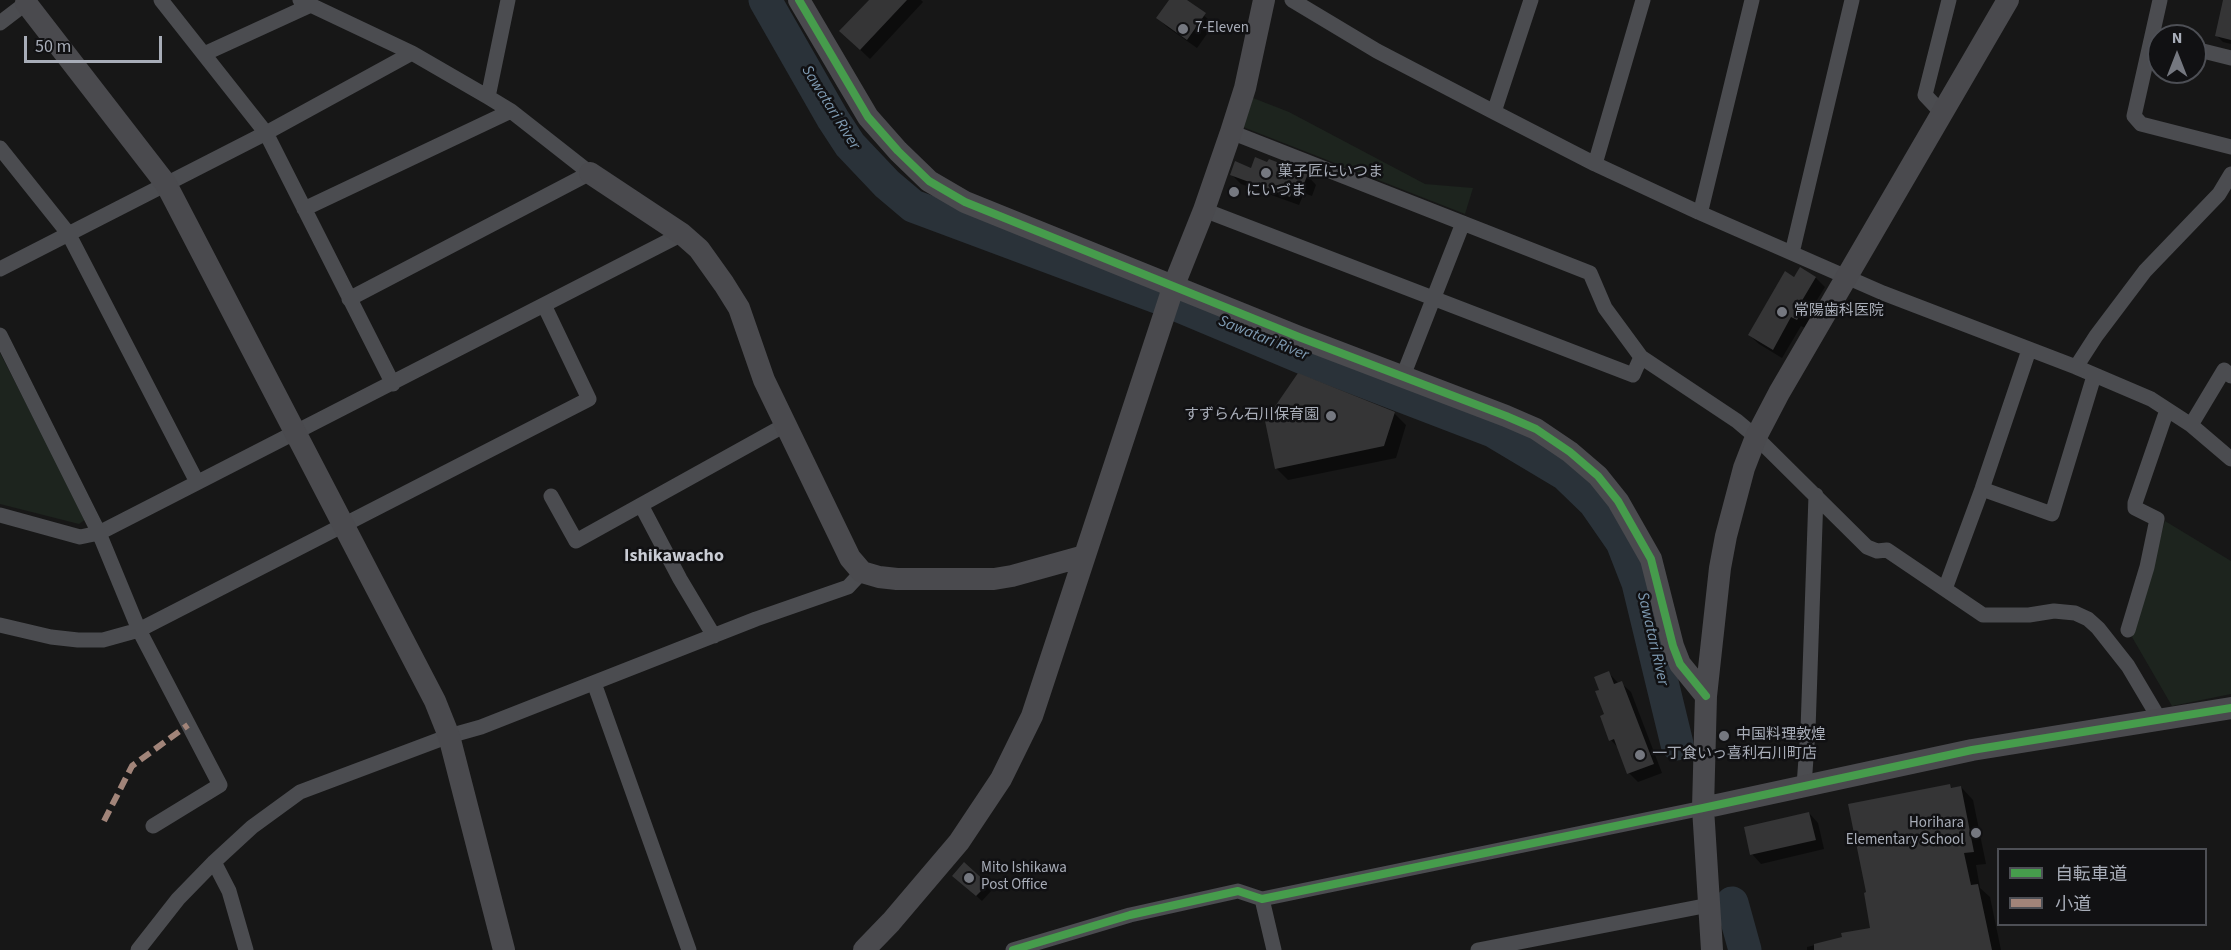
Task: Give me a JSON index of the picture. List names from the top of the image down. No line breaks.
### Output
{"districts":["Ishikawacho"],"water":["Sawatari River"],"places":["7-Eleven","菓子匠にいつま","にいづま","常陽歯科医院","すずらん石川保育園","中国料理敦煌","一丁食いっ喜利石川町店","Horihara Elementary School","Mito Ishikawa Post Office"],"legend":["自転車道","小道"],"scale_bar":"50 m","north":"top"}
